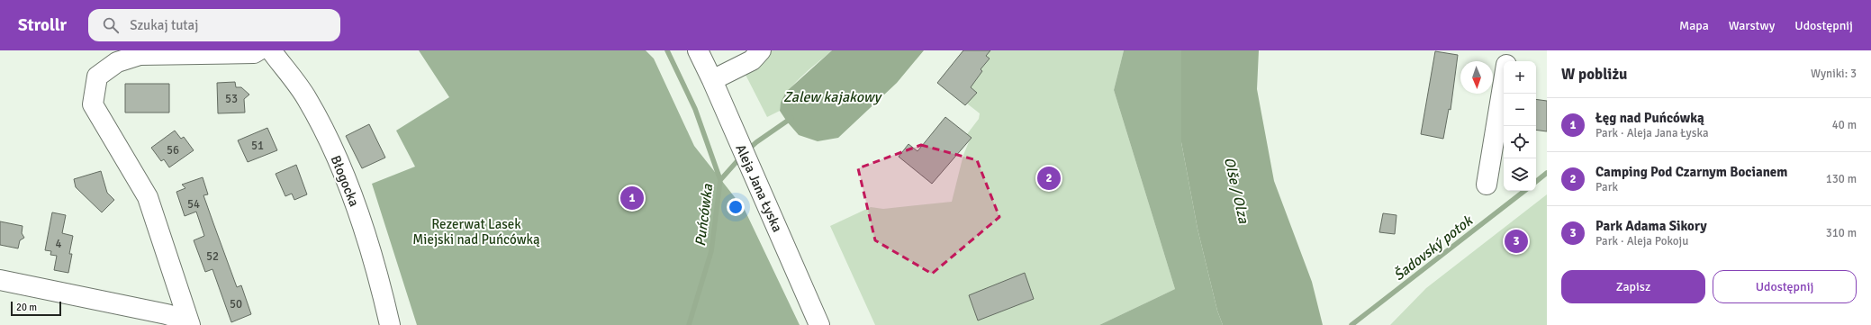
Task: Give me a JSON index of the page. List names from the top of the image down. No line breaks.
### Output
{"streets":{"street":["Błogocka","Aleja Jana Łyska"]},"water":["Zalew kajakowy","Olše / Olza","Puńcówka","Šadovský potok"],"parks":["Rezerwat Lasek Miejski nad Puńcówką"],"house_numbers":["53","51","56","54","4","52","50"],"scale_bar":"20 m","north":"bottom","page":{"header":"Strollr","search":"Szukaj tutaj","nav":["Mapa","Warstwy","Udostępnij"],"heading":["W pobliżu","Wyniki: 3"],"map_buttons":["+","−"],"list":[{"mark":"1","name":"Łęg nad Puńcówką","note":"Park · Aleja Jana Łyska","value":"40 m"},{"mark":"2","name":"Camping Pod Czarnym Bocianem","note":"Park","value":"130 m"},{"mark":"3","name":"Park Adama Sikory","note":"Park · Aleja Pokoju","value":"310 m"}],"pins":["2","1","3"],"buttons":["Zapisz","Udostępnij"],"scale":"20 m"}}
